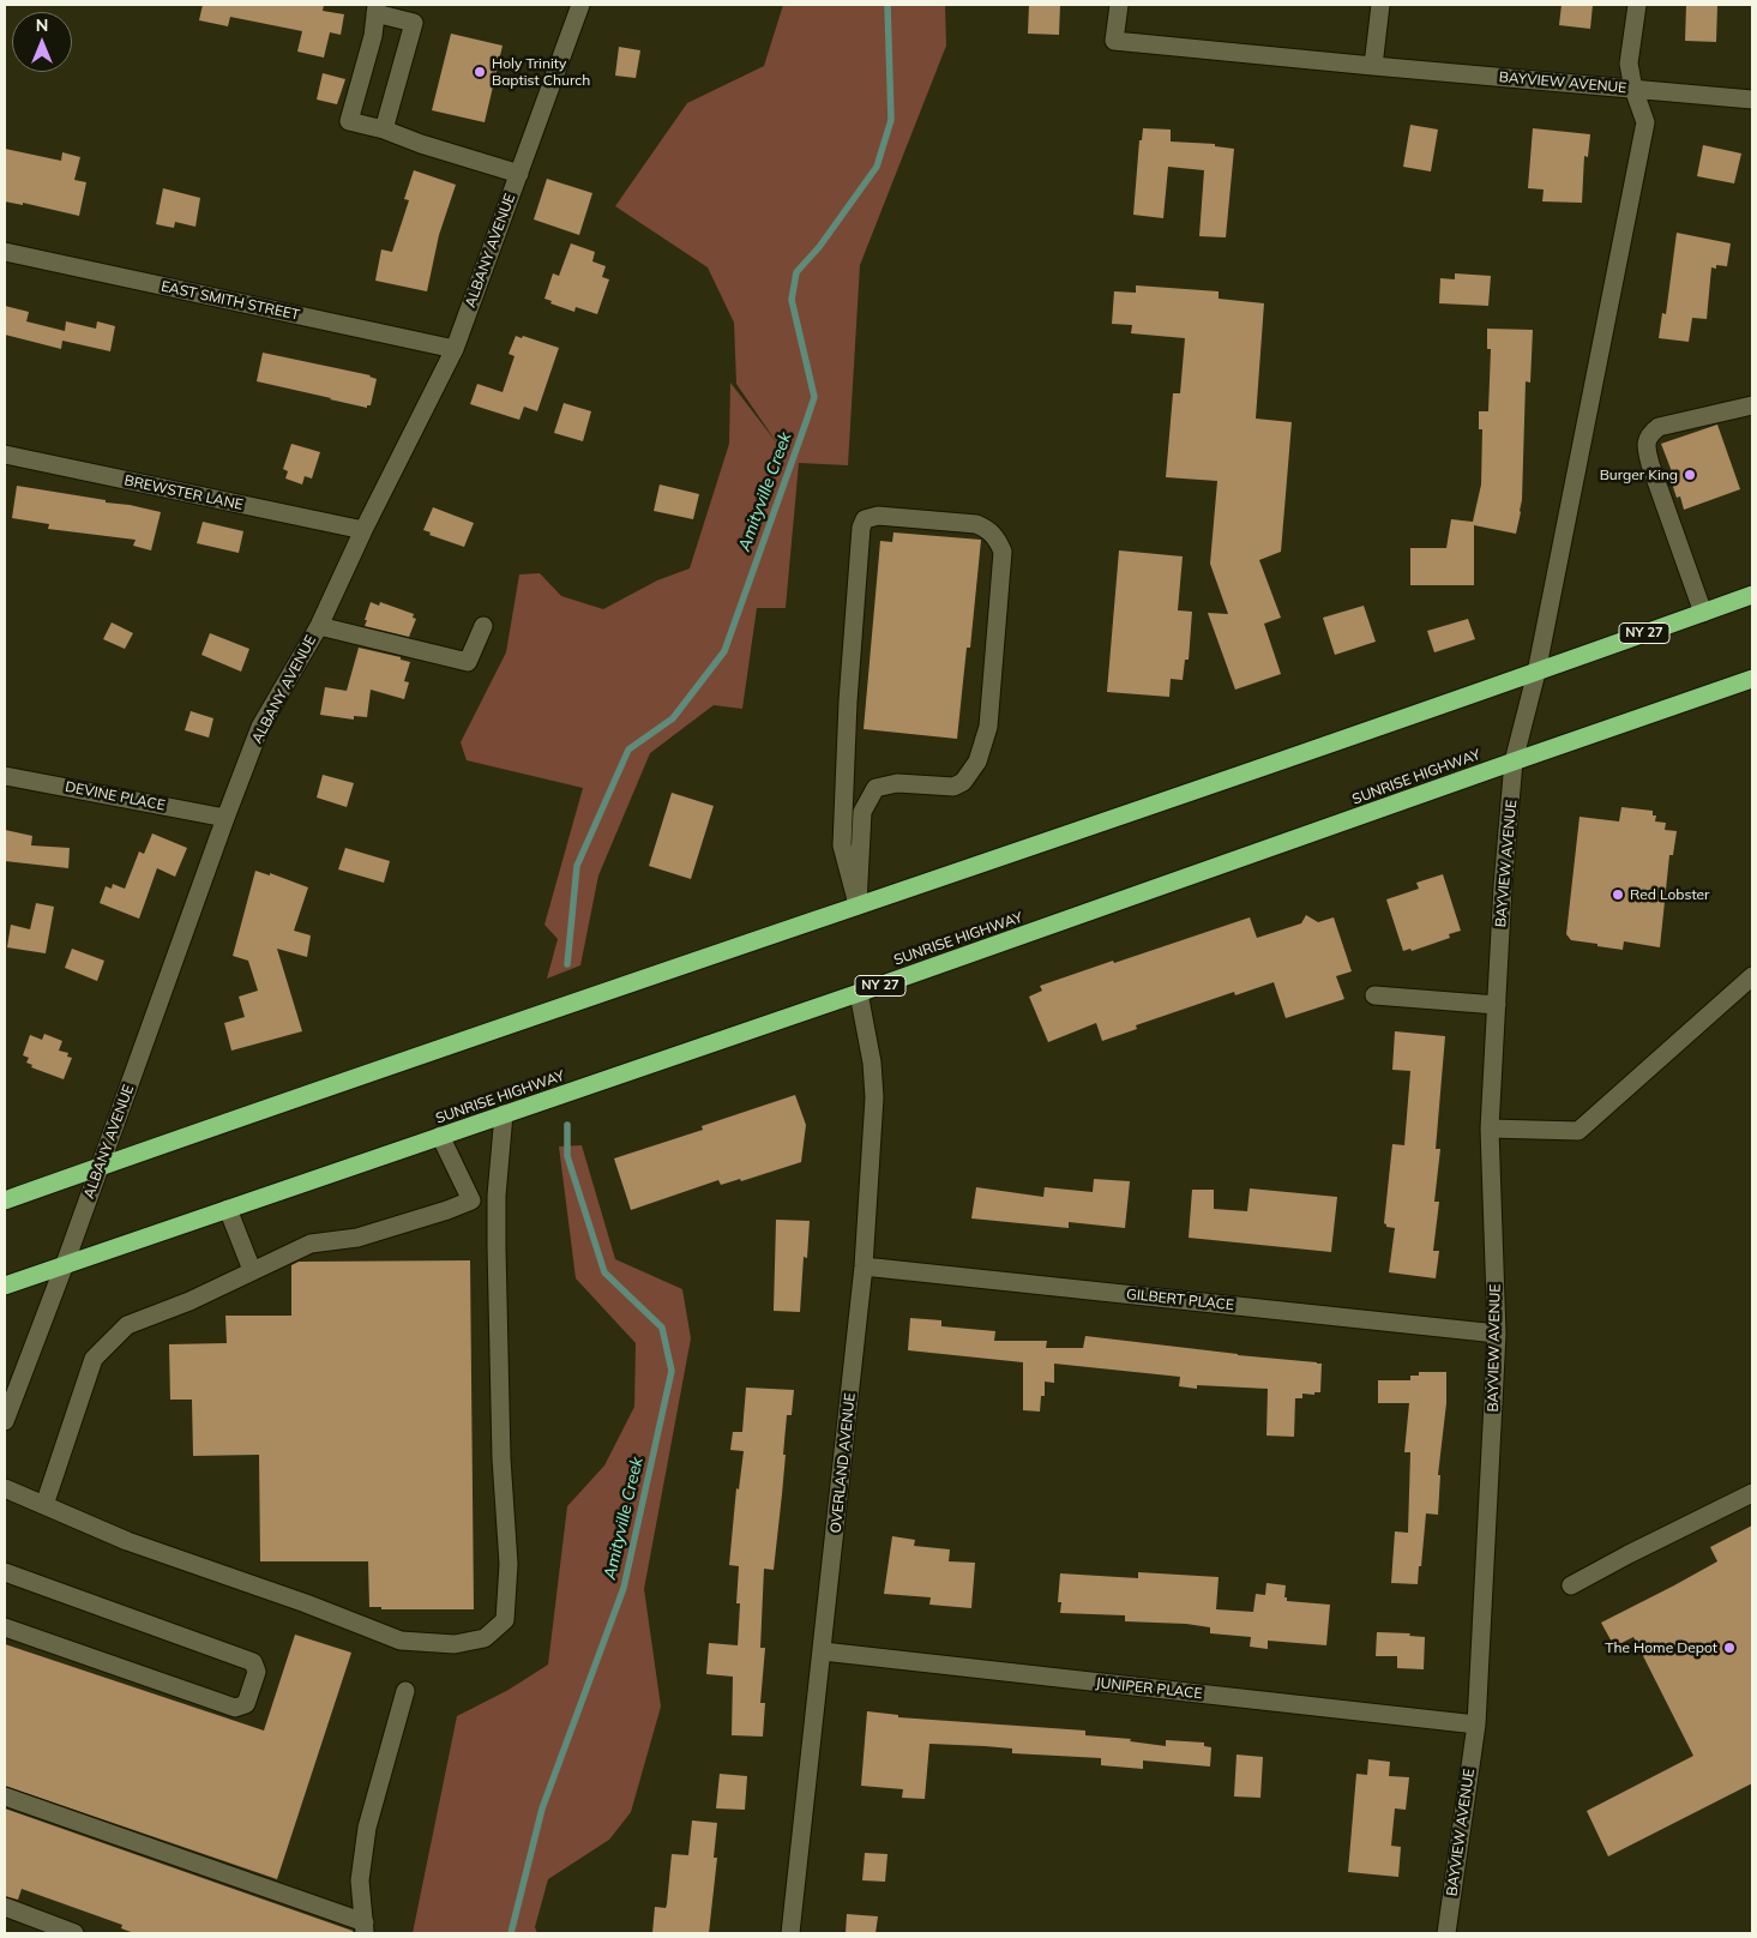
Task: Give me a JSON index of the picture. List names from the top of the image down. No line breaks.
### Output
{"streets":{"highway":["NY 27","SUNRISE HIGHWAY"],"street":["BAYVIEW AVENUE","ALBANY AVENUE","EAST SMITH STREET","BREWSTER LANE","DEVINE PLACE","GILBERT PLACE","OVERLAND AVENUE","JUNIPER PLACE"]},"crossings":[["BAYVIEW AVENUE","NY 27"],["BAYVIEW AVENUE","SUNRISE HIGHWAY"],["BAYVIEW AVENUE","GILBERT PLACE"],["BAYVIEW AVENUE","JUNIPER PLACE"],["ALBANY AVENUE","EAST SMITH STREET"],["ALBANY AVENUE","BREWSTER LANE"],["ALBANY AVENUE","NY 27"],["ALBANY AVENUE","SUNRISE HIGHWAY"],["ALBANY AVENUE","DEVINE PLACE"],["SUNRISE HIGHWAY","OVERLAND AVENUE"],["GILBERT PLACE","OVERLAND AVENUE"],["OVERLAND AVENUE","JUNIPER PLACE"]],"water":["Amityville Creek"],"places":["Holy Trinity Baptist Church","Burger King","Red Lobster","The Home Depot"],"north":"top"}
